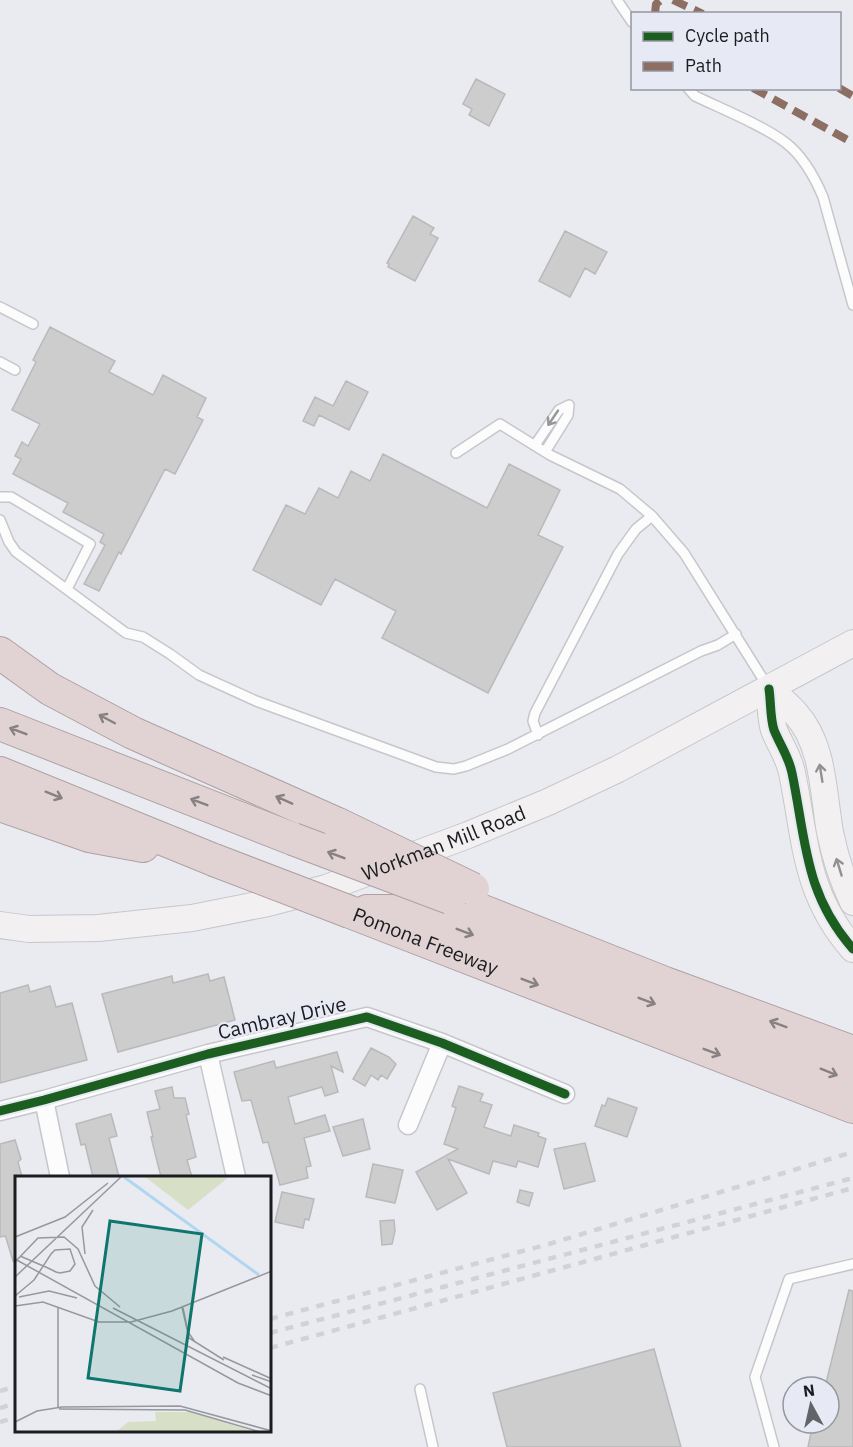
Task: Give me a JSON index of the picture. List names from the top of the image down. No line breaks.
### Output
{"streets":{"highway":["Pomona Freeway"],"main road":["Workman Mill Road"],"street":["Cambray Drive"]},"legend":["Cycle path","Path"],"north":"top"}
